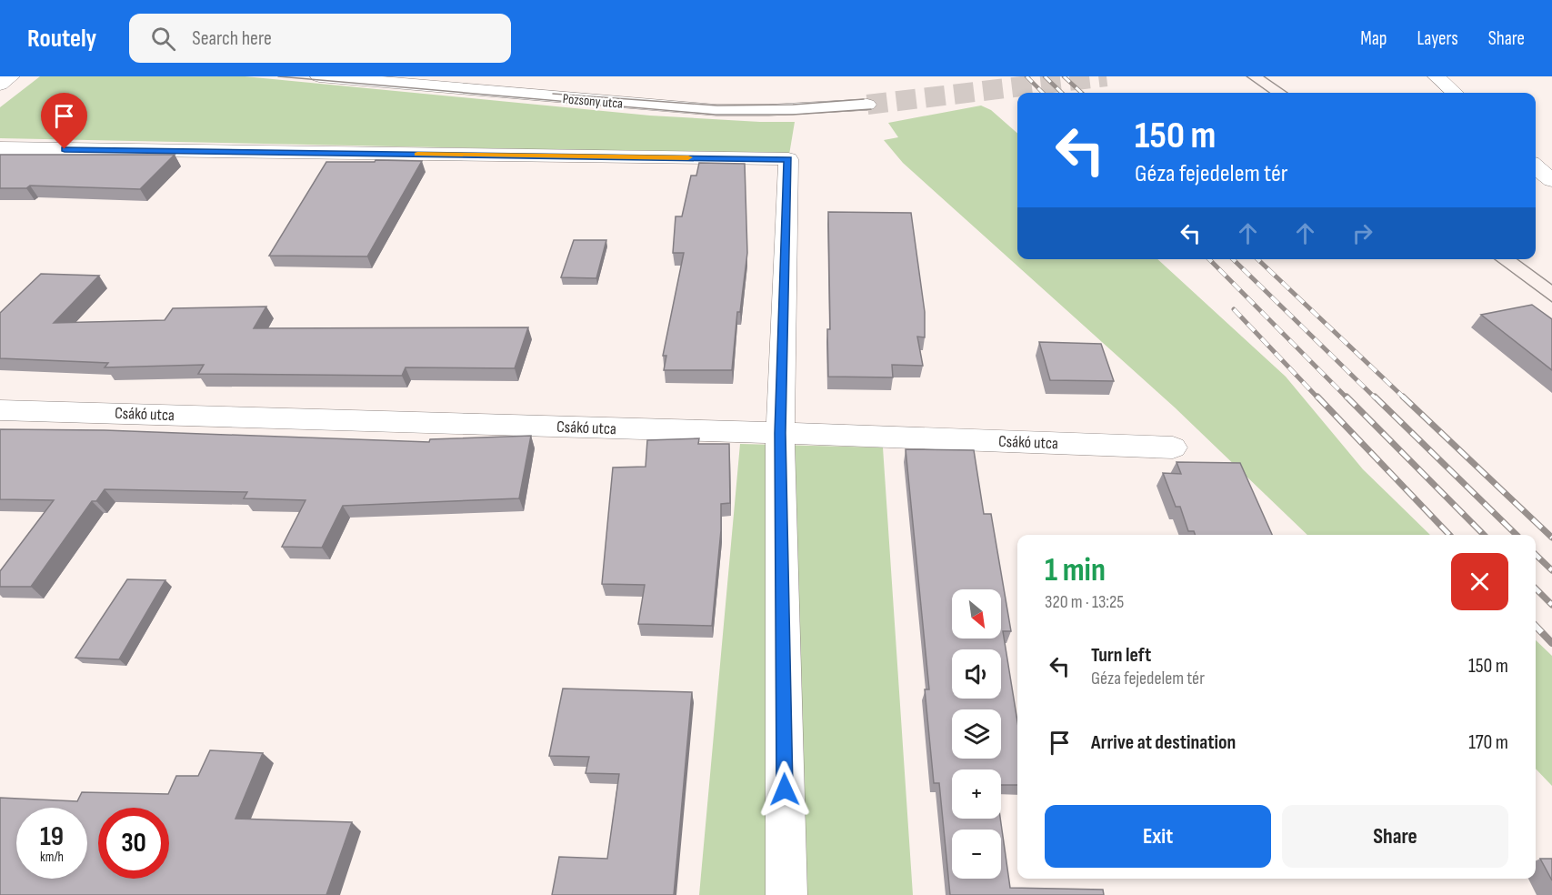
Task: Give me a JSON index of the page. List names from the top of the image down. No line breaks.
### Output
{"streets":{"street":["Pozsony utca","Csákó utca"]},"north":"bottom right","page":{"header":"Routely","search":"Search here","nav":["Map","Layers","Share"],"turn":["150 m","Géza fejedelem tér"],"heading":["1 min","320 m · 13:25"],"map_buttons":["+","−"],"list":[{"name":"Turn left","note":"Géza fejedelem tér","value":"150 m"},{"name":"Arrive at destination","value":"170 m"}],"buttons":["Exit","Share"],"speed":"19 km/h","limit":"30"}}
